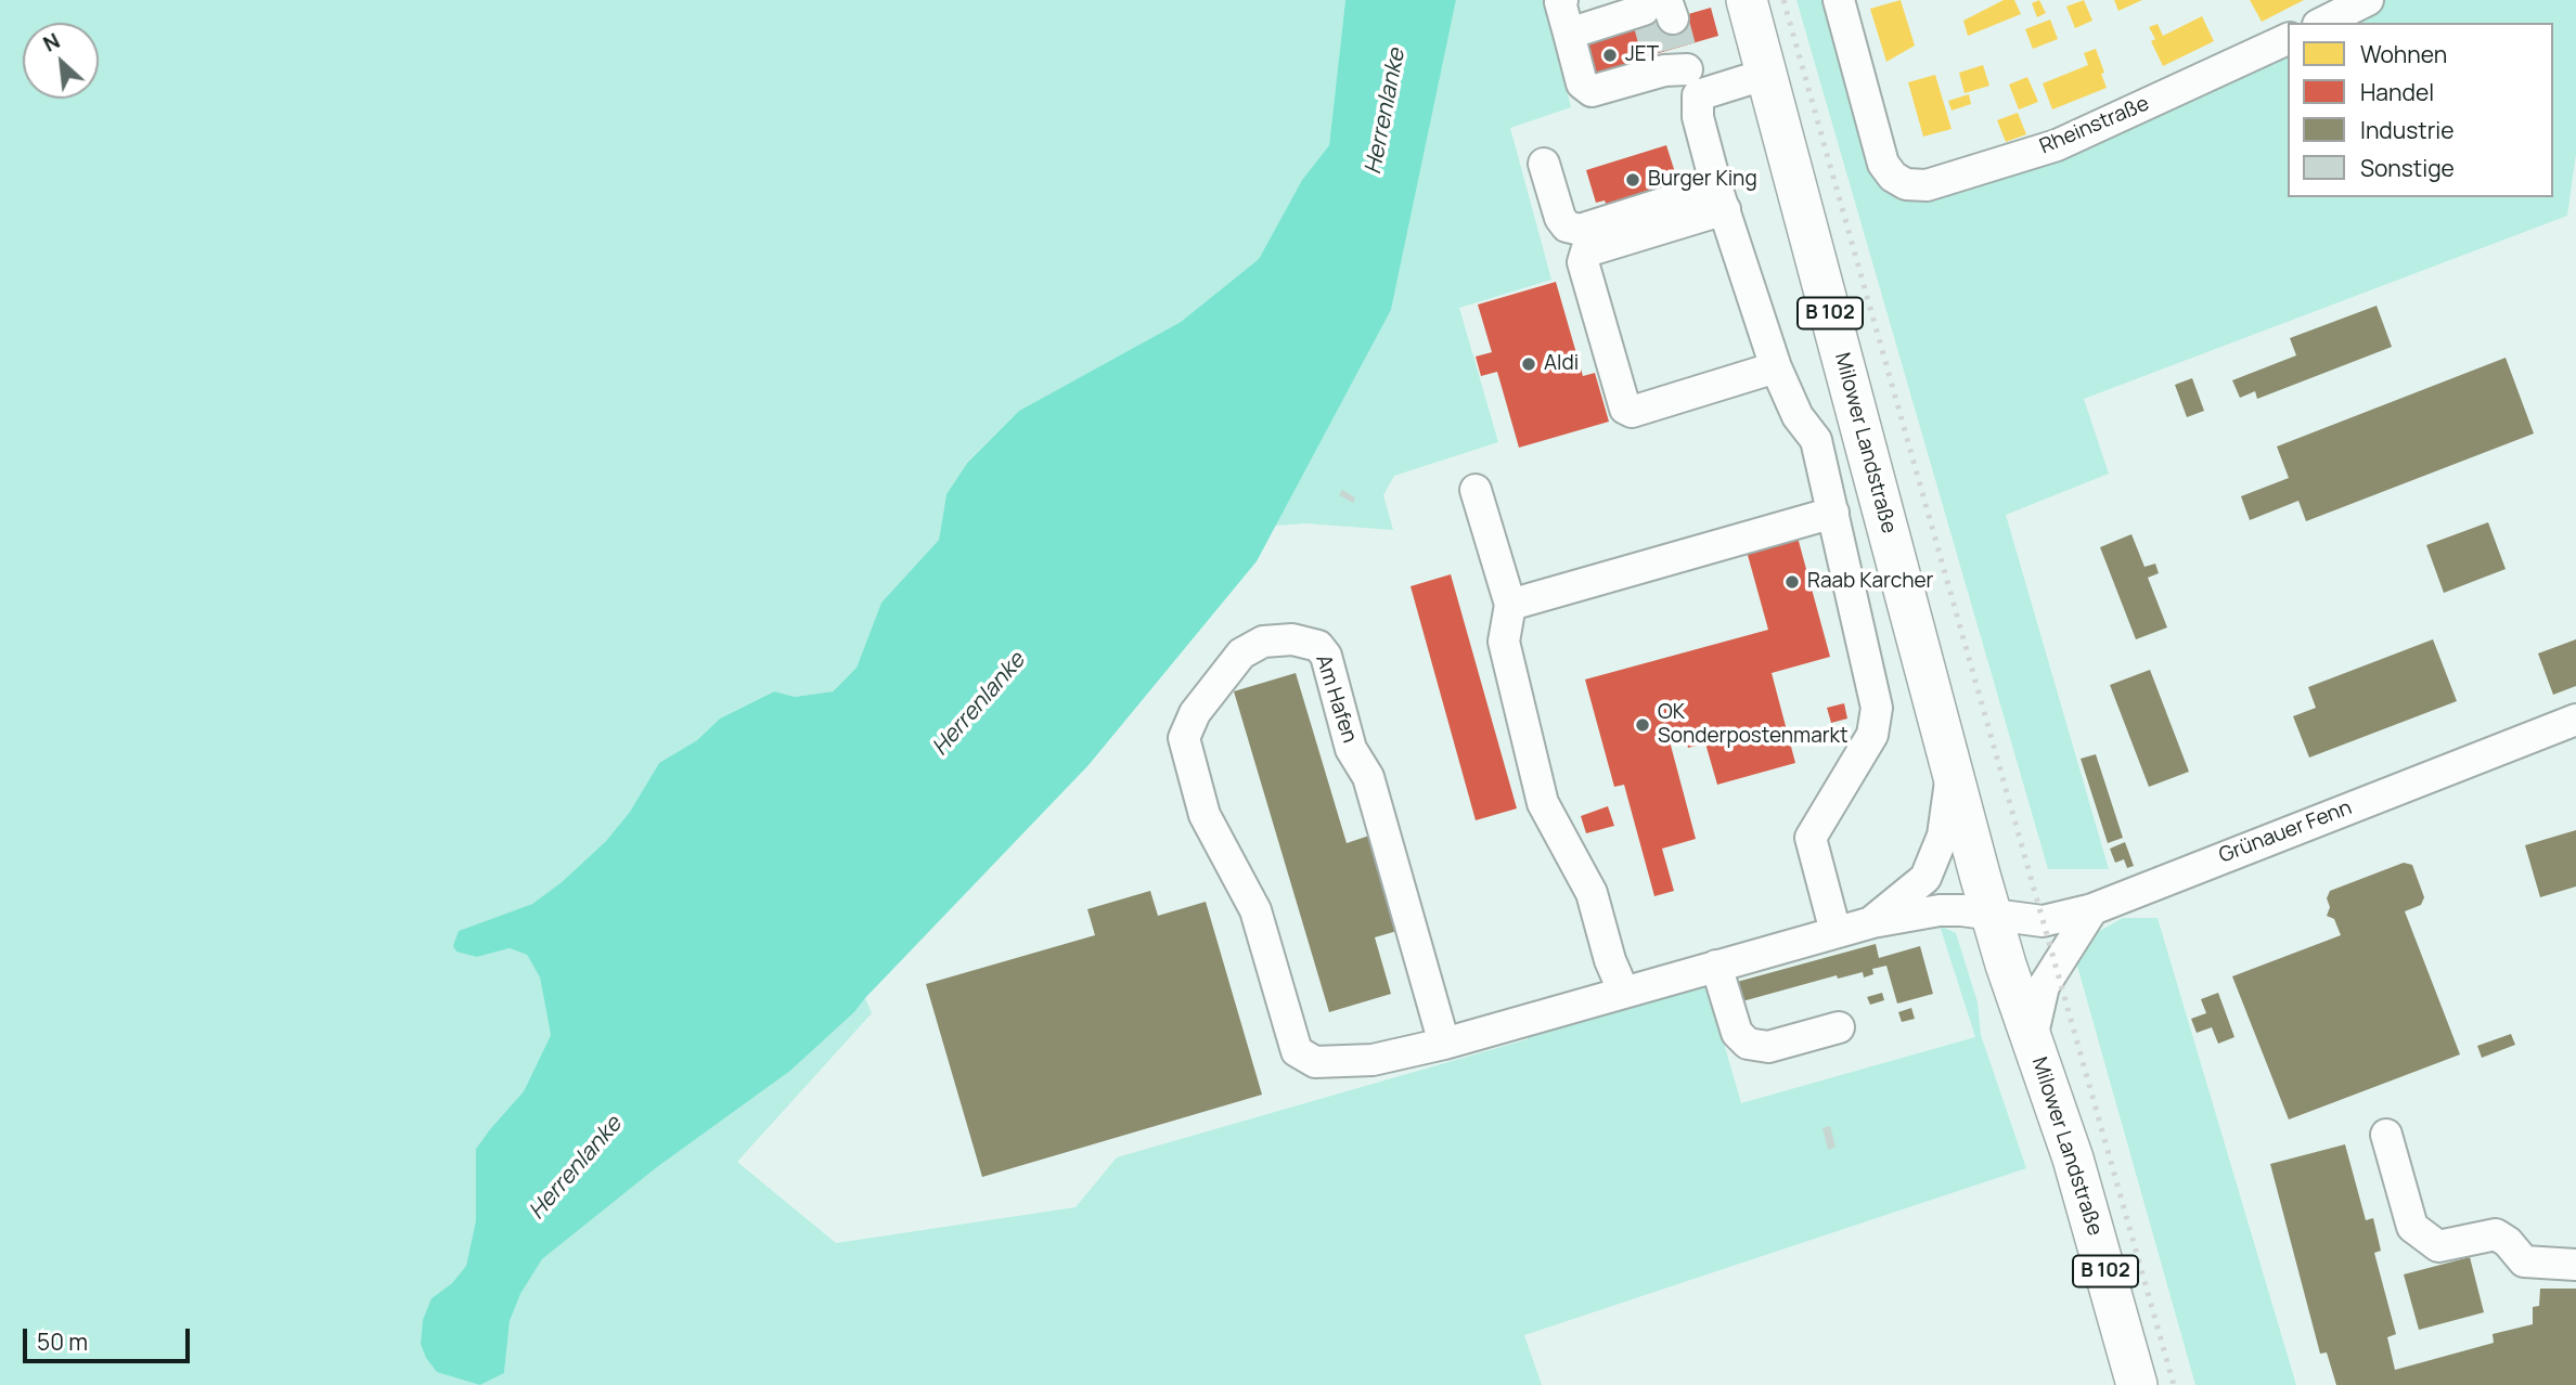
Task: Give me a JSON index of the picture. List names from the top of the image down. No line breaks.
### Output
{"streets":{"main road":["B 102","Milower Landstraße"],"street":["Rheinstraße","Am Hafen","Grünauer Fenn"]},"crossings":[["Milower Landstraße","Am Hafen"],["Milower Landstraße","Grünauer Fenn"],["Am Hafen","Grünauer Fenn"]],"water":["Herrenlanke"],"places":["JET","Burger King","Aldi","Raab Karcher","OK Sonderpostenmarkt"],"legend":["Wohnen","Handel","Industrie","Sonstige"],"scale_bar":"50 m","north":"top left"}
